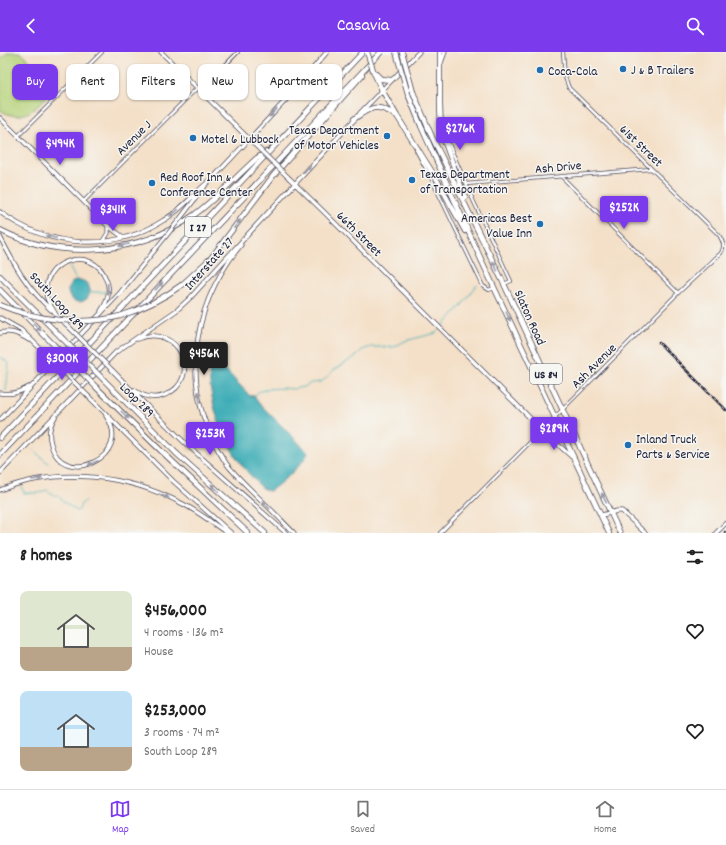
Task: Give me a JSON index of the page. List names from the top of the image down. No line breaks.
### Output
{"streets":{"highway":["I 27","Slaton Road","US 84","Loop 289"],"main road":["66th Street","Interstate 27","South Loop 289"],"street":["Avenue J","61st Street","Ash Drive","Ash Avenue"]},"crossings":[["Avenue J","66th Street"],["61st Street","Ash Drive"],["61st Street","Ash Avenue"],["Ash Drive","Slaton Road"],["66th Street","Interstate 27"],["66th Street","Slaton Road"],["66th Street","Ash Avenue"],["Slaton Road","Ash Avenue"]],"places":["J & B Trailers","Coca-Cola","Texas Department of Motor Vehicles","Motel 6 Lubbock","Texas Department of Transportation","Red Roof Inn & Conference Center","Americas Best Value Inn","Inland Truck Parts & Service"],"page":{"header":"Casavia","chip":["Buy","Rent","Filters","New","Apartment"],"price":["$276K","$494K","$252K","$341K","$456K","$300K","$289K","$253K"],"heading":"8 homes","list":[{"name":"$456,000","note":"4 rooms · 136 m² · House"},{"name":"$253,000","note":"3 rooms · 74 m² · South Loop 289"}],"tabs":["Map","Saved","Home"]}}
